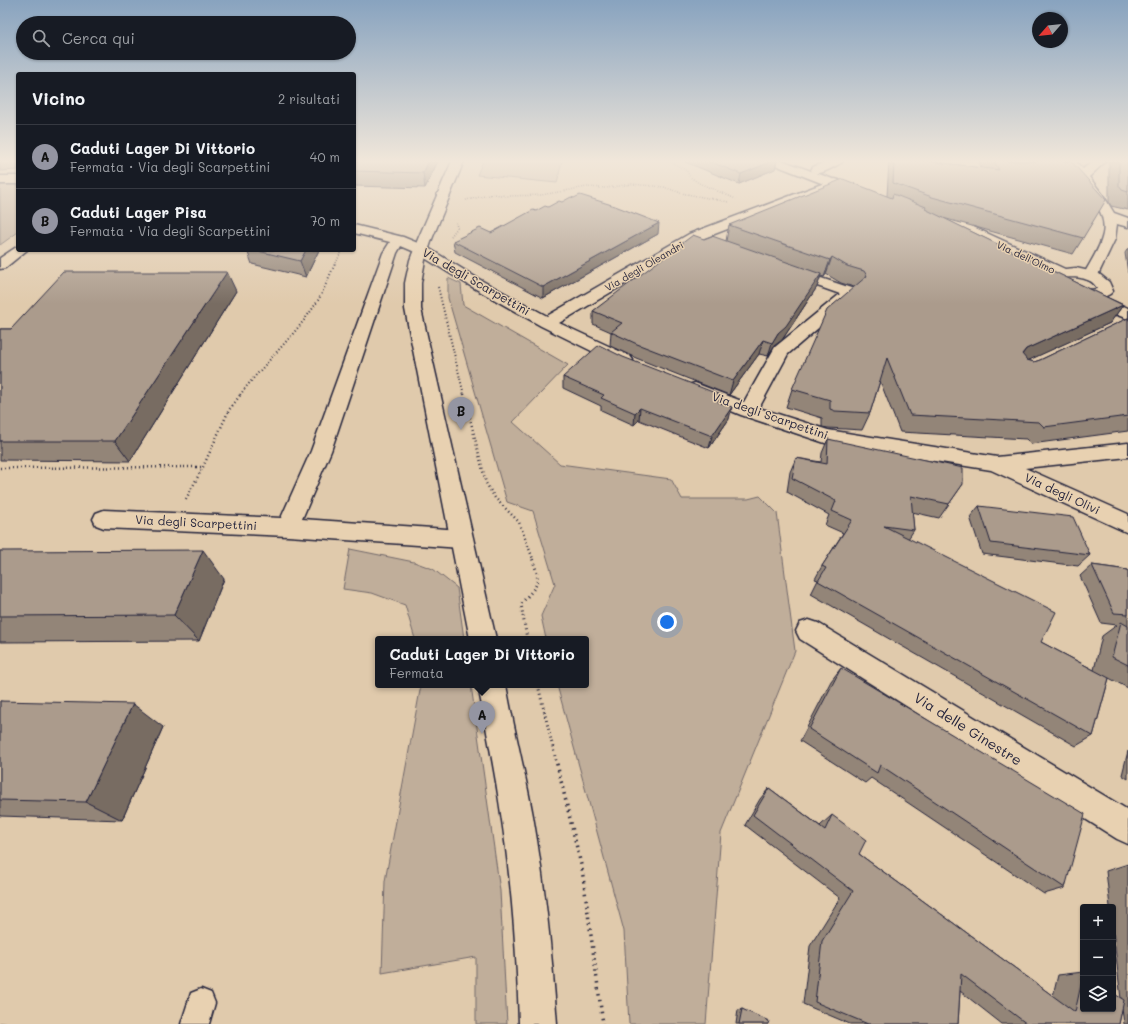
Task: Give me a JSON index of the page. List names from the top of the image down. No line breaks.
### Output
{"streets":{"street":["Via dell'Olmo","Via degli Oleandri","Via degli Scarpettini","Via degli Olivi","Via delle Ginestre"]},"crossings":[["Via degli Oleandri","Via degli Scarpettini"],["Via degli Scarpettini","Via degli Olivi"]],"north":"bottom left","page":{"search":"Cerca qui","heading":["Vicino","2 risultati"],"list":[{"mark":"A","name":"Caduti Lager Di Vittorio","note":"Fermata · Via degli Scarpettini","value":"40 m"},{"mark":"B","name":"Caduti Lager Pisa","note":"Fermata · Via degli Scarpettini","value":"70 m"}],"pins":["B","A"],"popup":["Caduti Lager Di Vittorio","Fermata"],"map_buttons":["+","−"]}}
